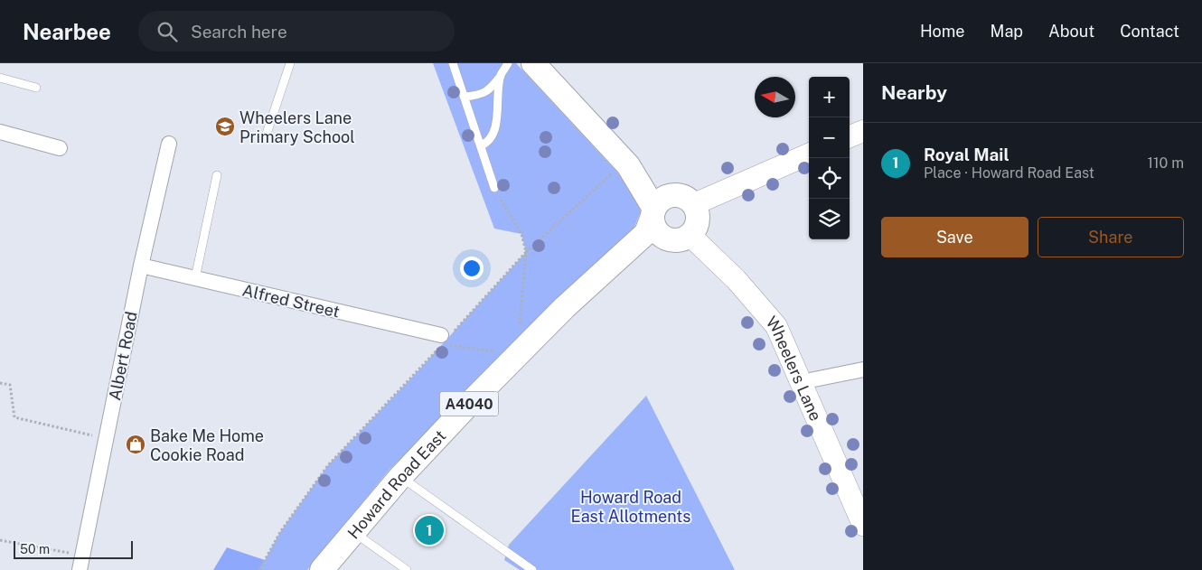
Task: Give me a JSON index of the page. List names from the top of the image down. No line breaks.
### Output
{"streets":{"main road":["A4040","Howard Road East"],"street":["Alfred Street","Albert Road","Wheelers Lane"]},"crossings":[["Alfred Street","Albert Road"],["Wheelers Lane","Howard Road East"]],"parks":["Howard Road East Allotments"],"places":{"school or university":["Wheelers Lane Primary School"],"shop":["Bake Me Home Cookie Road"]},"scale_bar":"50 m","north":"left","page":{"header":"Nearbee","search":"Search here","nav":["Home","Map","About","Contact"],"heading":"Nearby","map_buttons":["+","−"],"list":[{"mark":"1","name":"Royal Mail","note":"Place · Howard Road East","value":"110 m"}],"buttons":["Save","Share"],"pins":"1","scale":"50 m"}}
